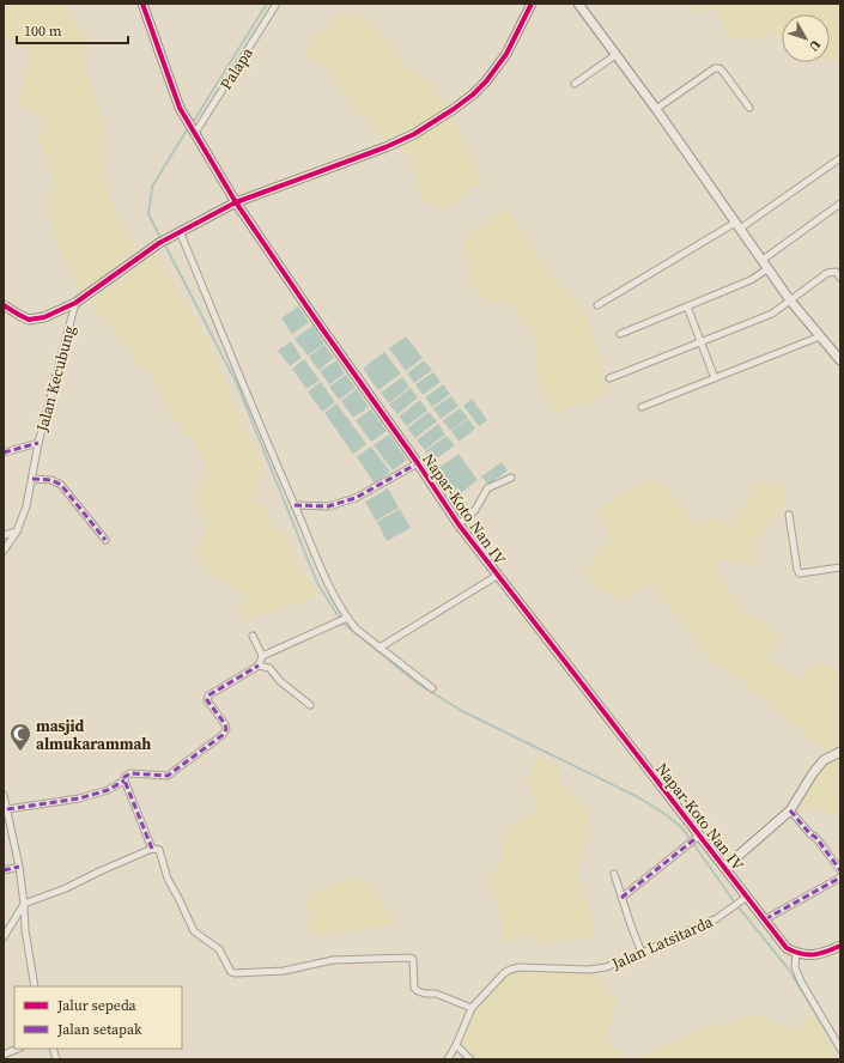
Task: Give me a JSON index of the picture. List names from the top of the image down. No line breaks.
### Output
{"streets":{"street":["Palapa","Jalan Kecubung","Napar-Koto Nan IV","Jalan Latsitarda"]},"crossings":[["Palapa","Napar-Koto Nan IV"],["Napar-Koto Nan IV","Jalan Latsitarda"]],"places":{"mosque":["masjid almukarammah"]},"legend":["Jalur sepeda","Jalan setapak"],"scale_bar":"100 m","north":"bottom right"}
